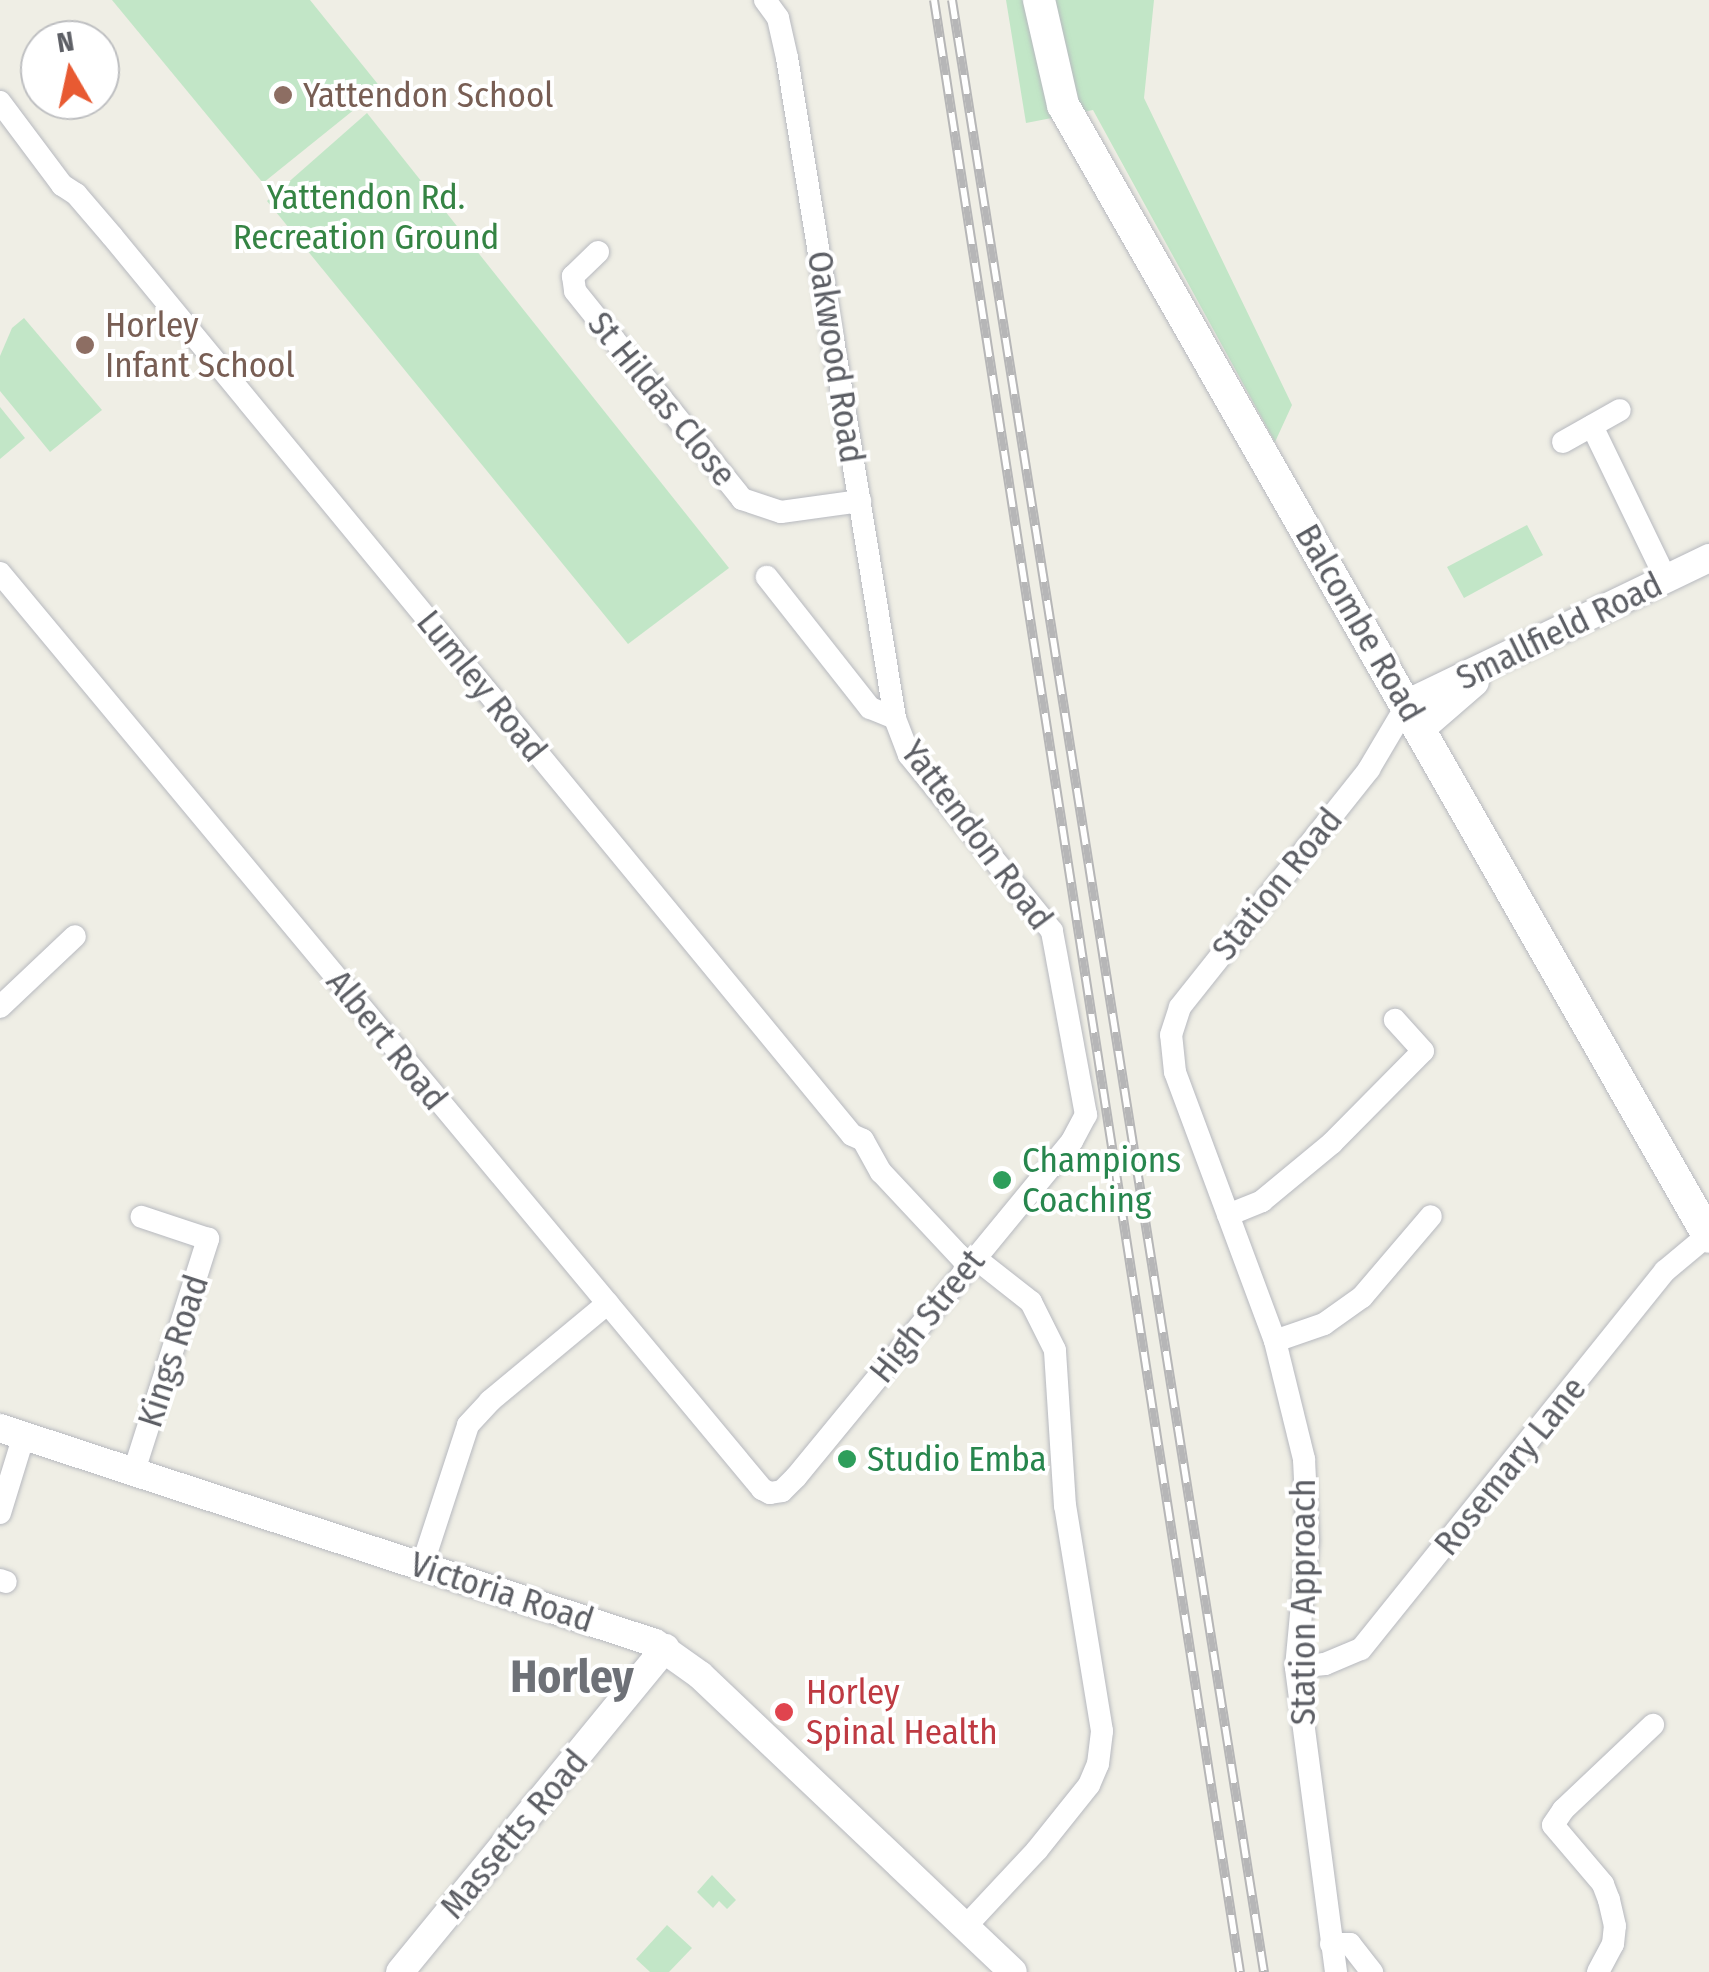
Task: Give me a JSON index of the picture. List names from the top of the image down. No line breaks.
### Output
{"streets":{"main road":["Balcombe Road"],"street":["Oakwood Road","St Hildas Close","Smallfield Road","Lumley Road","Yattendon Road","Station Road","Albert Road","High Street","Kings Road","Rosemary Lane","Victoria Road","Station Approach","Massetts Road"]},"crossings":[["Oakwood Road","St Hildas Close"],["Oakwood Road","Yattendon Road"],["Balcombe Road","Smallfield Road"],["Balcombe Road","Station Road"],["Balcombe Road","Rosemary Lane"],["Smallfield Road","Station Road"],["Lumley Road","High Street"],["Lumley Road","Victoria Road"],["Yattendon Road","High Street"],["Station Road","Station Approach"],["Albert Road","High Street"],["Kings Road","Victoria Road"],["Rosemary Lane","Station Approach"],["Victoria Road","Massetts Road"]],"districts":["Horley"],"parks":["Yattendon Rd. Recreation Ground"],"places":["Yattendon School","Horley Infant School","Champions Coaching","Studio Emba","Horley Spinal Health"],"north":"top"}
